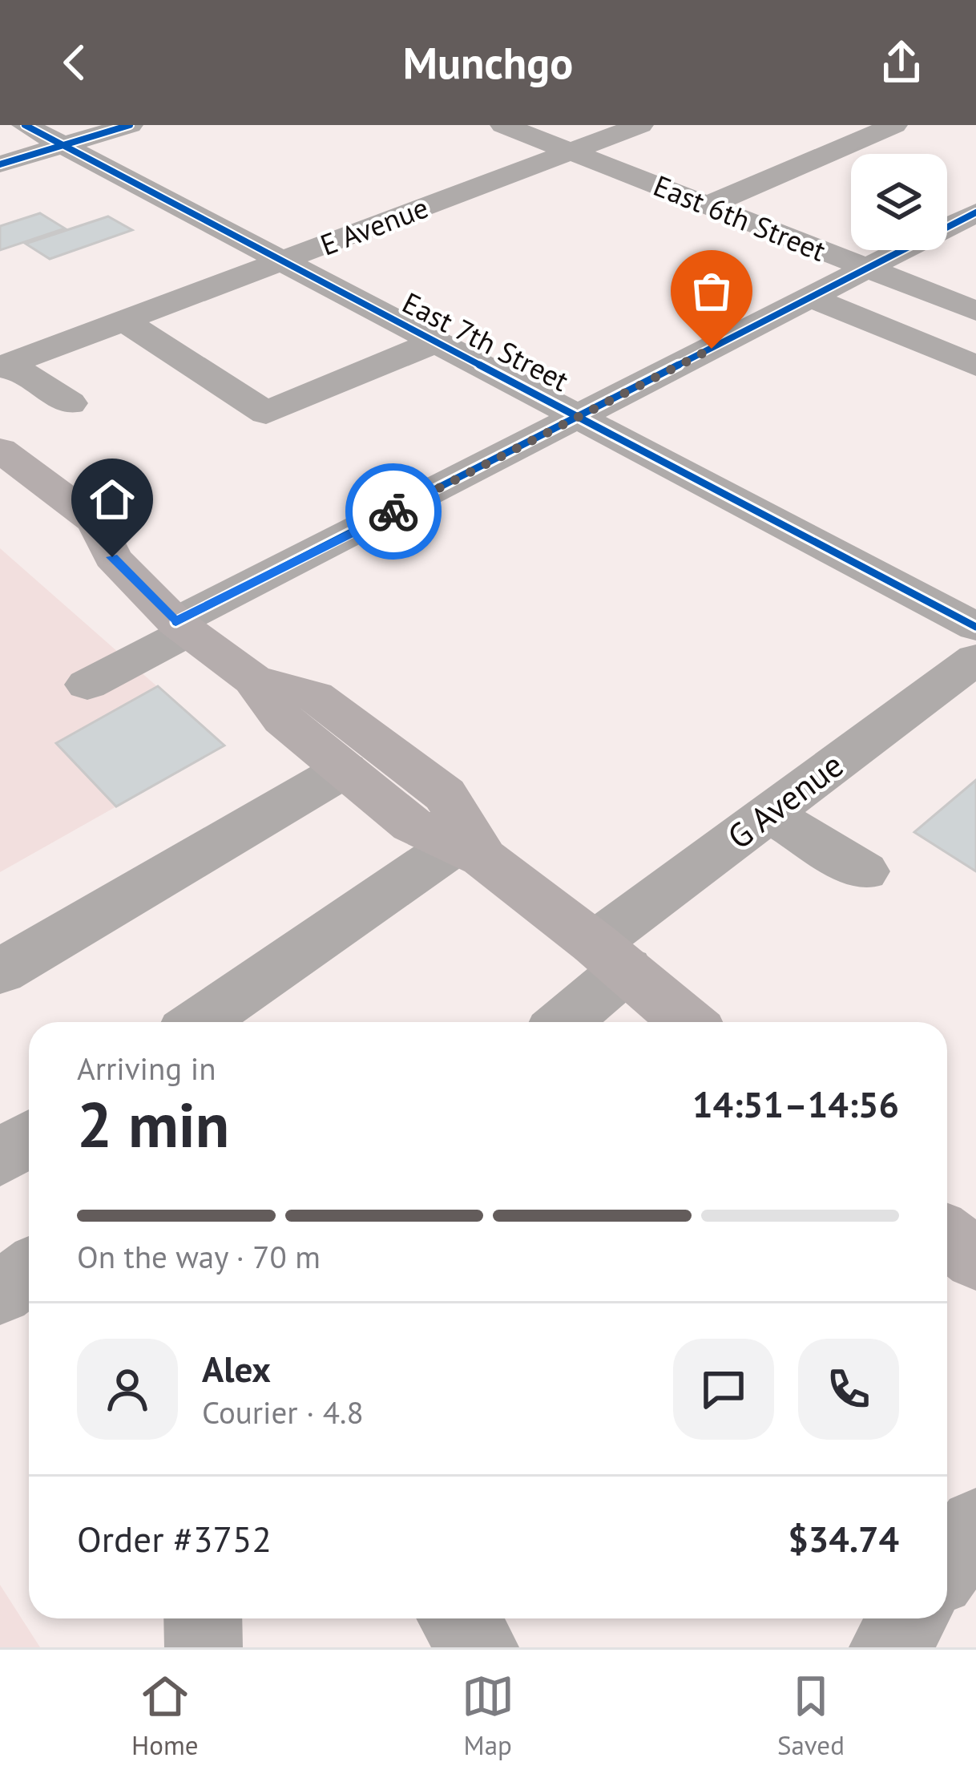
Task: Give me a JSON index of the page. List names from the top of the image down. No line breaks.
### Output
{"streets":{"street":["East 6th Street","E Avenue","East 7th Street","G Avenue"]},"crossings":[["East 6th Street","E Avenue"],["E Avenue","East 7th Street"]],"page":{"header":"Munchgo","heading":["2 min","Arriving in","14:51–14:56"],"panel":["Alex","Courier · 4.8","Order #3752","$34.74"],"bar":"On the way · 70 m","tabs":["Home","Map","Saved"]}}
